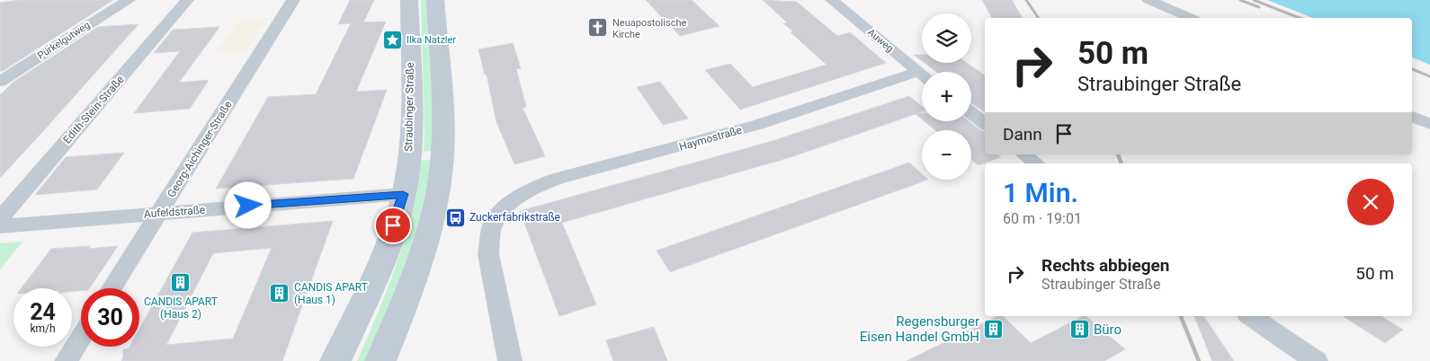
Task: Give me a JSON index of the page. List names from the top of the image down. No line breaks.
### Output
{"streets":{"main road":["Straubinger Straße"],"street":["Pürkelgutweg","Auweg","Edith-Stein-Straße","Haymostraße","Georg-Aichinger-Straße","Aufeldstraße"]},"crossings":[["Straubinger Straße","Aufeldstraße"],["Georg-Aichinger-Straße","Aufeldstraße"]],"places":{"church":["Neuapostolische Kirche"],"place":["Ilka Natzler"],"bus stop":["Zuckerfabrikstraße"],"building":["CANDIS APART (Haus 2)","CANDIS APART (Haus 1)","Regensburger Eisen Handel GmbH","Büro"]},"page":{"map_buttons":["+","−"],"turn":["50 m","Straubinger Straße"],"then":"Dann","heading":["1 Min.","60 m · 19:01"],"list":[{"name":"Rechts abbiegen","note":"Straubinger Straße","value":"50 m"}],"speed":"24 km/h","limit":"30"}}
